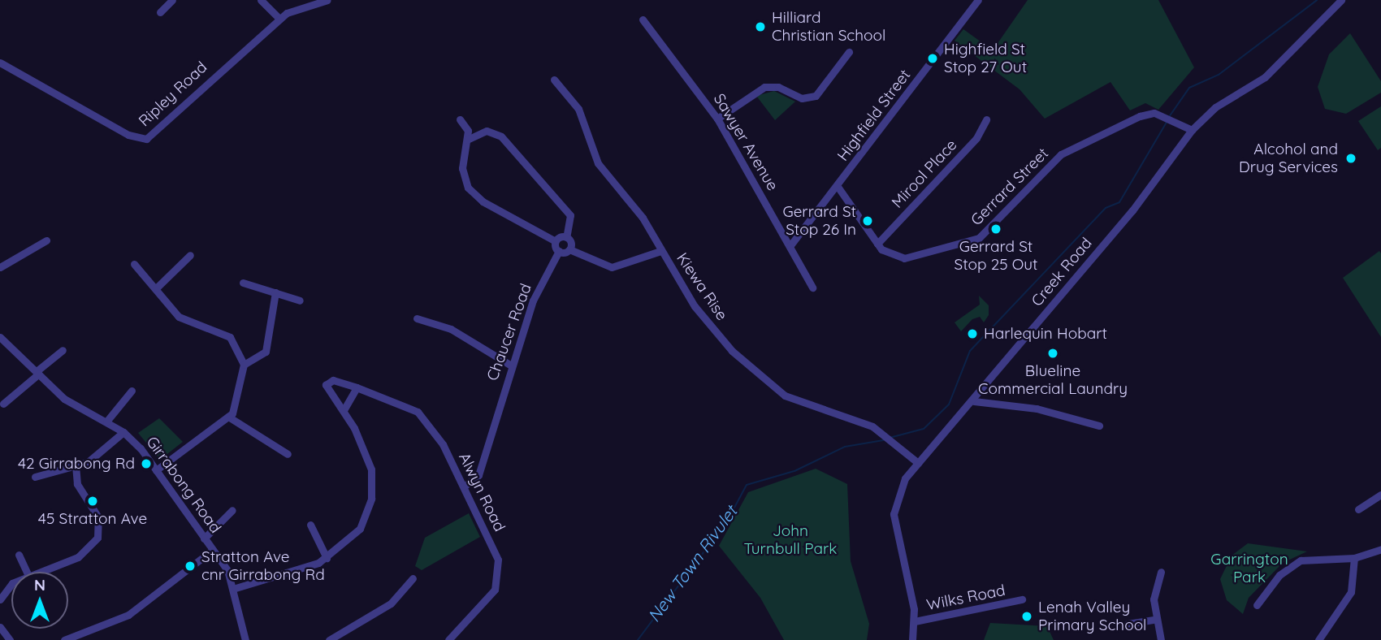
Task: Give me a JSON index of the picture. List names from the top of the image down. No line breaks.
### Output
{"streets":{"street":["Ripley Road","Highfield Street","Sawyer Avenue","Mirool Place","Gerrard Street","Creek Road","Kiewa Rise","Chaucer Road","Girrabong Road","Alwyn Road","Wilks Road"]},"crossings":[["Highfield Street","Sawyer Avenue"],["Highfield Street","Gerrard Street"],["Mirool Place","Gerrard Street"],["Gerrard Street","Creek Road"],["Creek Road","Kiewa Rise"],["Creek Road","Wilks Road"],["Chaucer Road","Alwyn Road"]],"water":["New Town Rivulet"],"parks":["John Turnbull Park","Garrington Park"],"places":["Hilliard Christian School","Highfield St Stop 27 Out","Alcohol and Drug Services","Gerrard St Stop 26 In","Gerrard St Stop 25 Out","Harlequin Hobart","Blueline Commercial Laundry","42 Girrabong Rd","45 Stratton Ave","Stratton Ave cnr Girrabong Rd","Lenah Valley Primary School"],"north":"top"}
